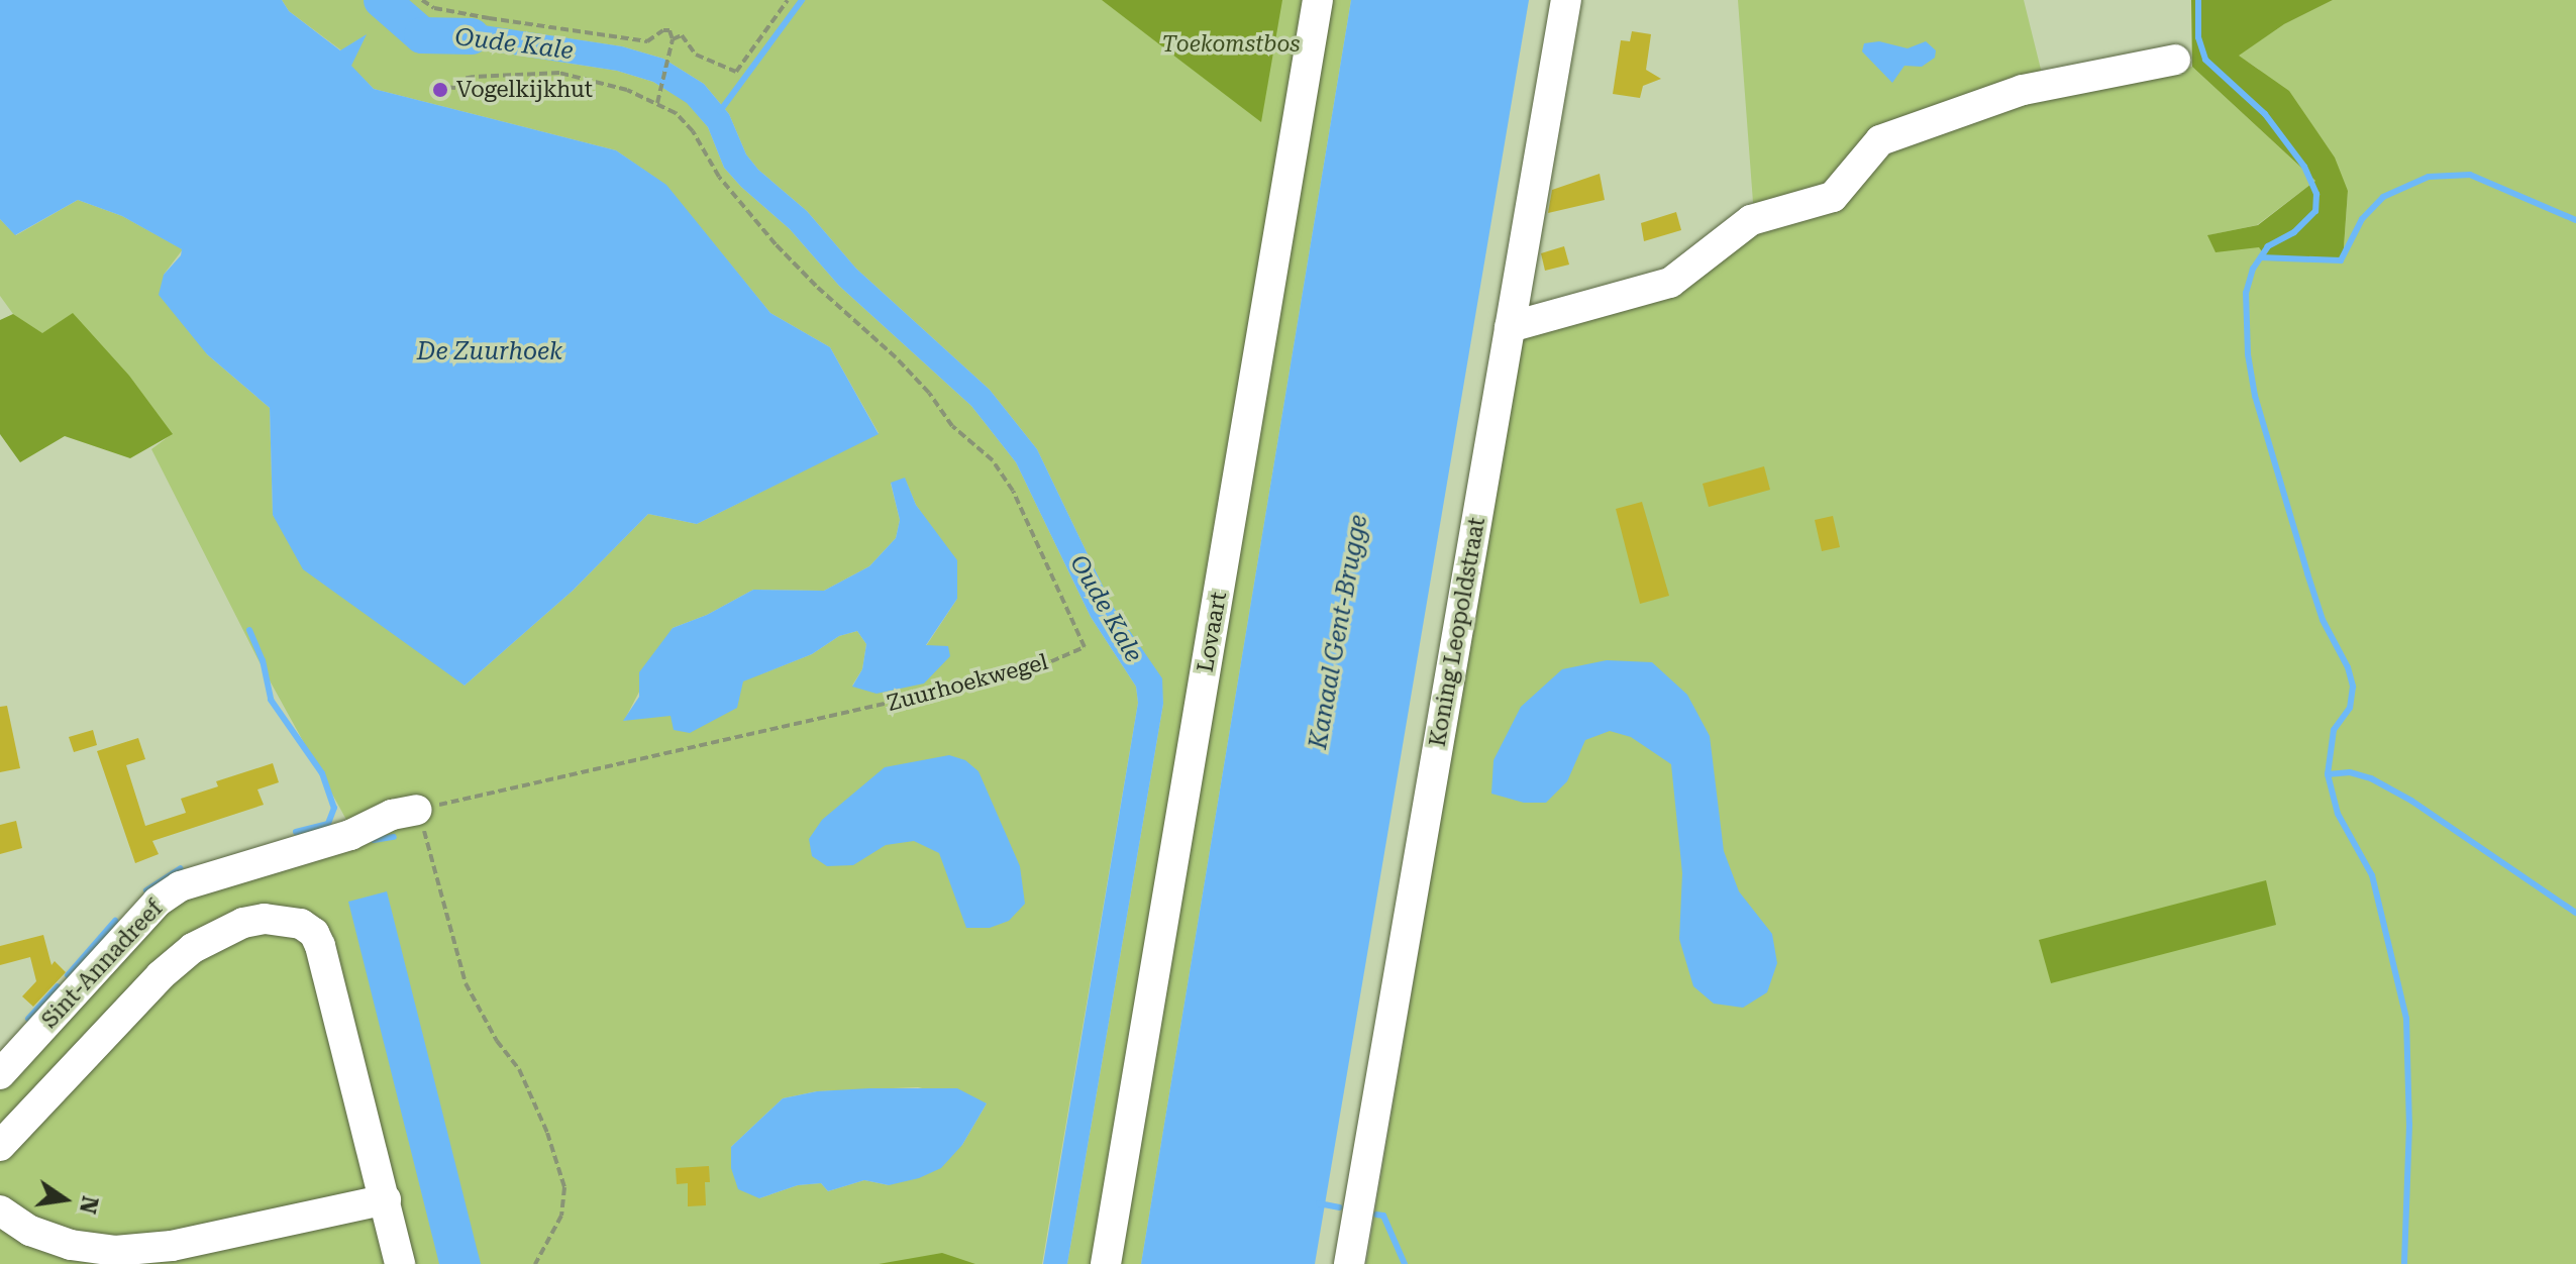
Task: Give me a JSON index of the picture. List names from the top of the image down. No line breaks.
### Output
{"streets":{"street":["Lovaart","Koning Leopoldstraat","Sint-Annadreef"],"path":["Zuurhoekwegel"]},"crossings":[["Zuurhoekwegel","Sint-Annadreef"]],"water":["Oude Kale","De Zuurhoek","Kanaal Gent-Brugge"],"parks":["Toekomstbos"],"places":["Vogelkijkhut"],"north":"right"}
